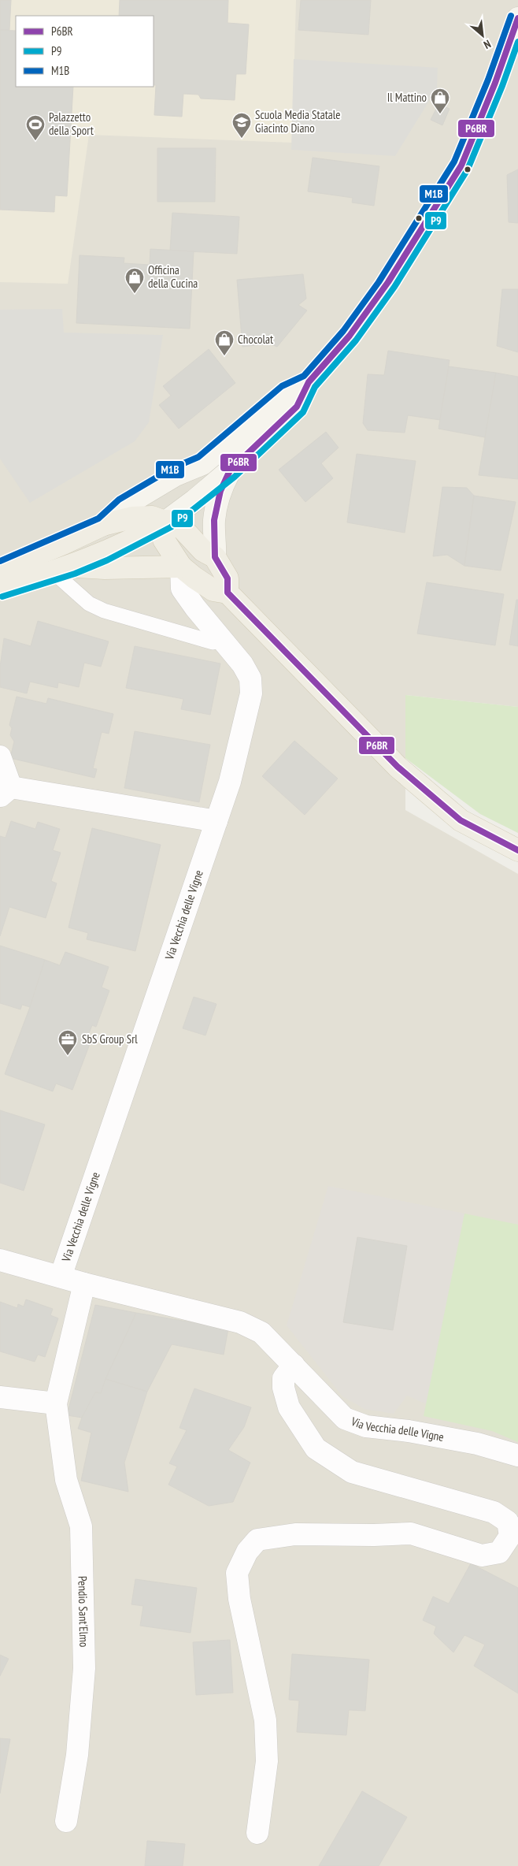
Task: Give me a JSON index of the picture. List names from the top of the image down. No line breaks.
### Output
{"streets":{"street":["Via Vecchia delle Vigne","Pendio Sant'Elmo"]},"crossings":[["Via Vecchia delle Vigne","Pendio Sant'Elmo"]],"places":{"shop":["Il Mattino","Officina della Cucina","Chocolat"],"school or university":["Scuola Media Statale Giacinto Diano"],"sports":["Palazzetto della Sport"],"office":["SbS Group Srl"]},"lines":["transit line M1B","transit line P6BR","transit line P9"],"legend":["P6BR","P9","M1B"],"north":"bottom right"}
